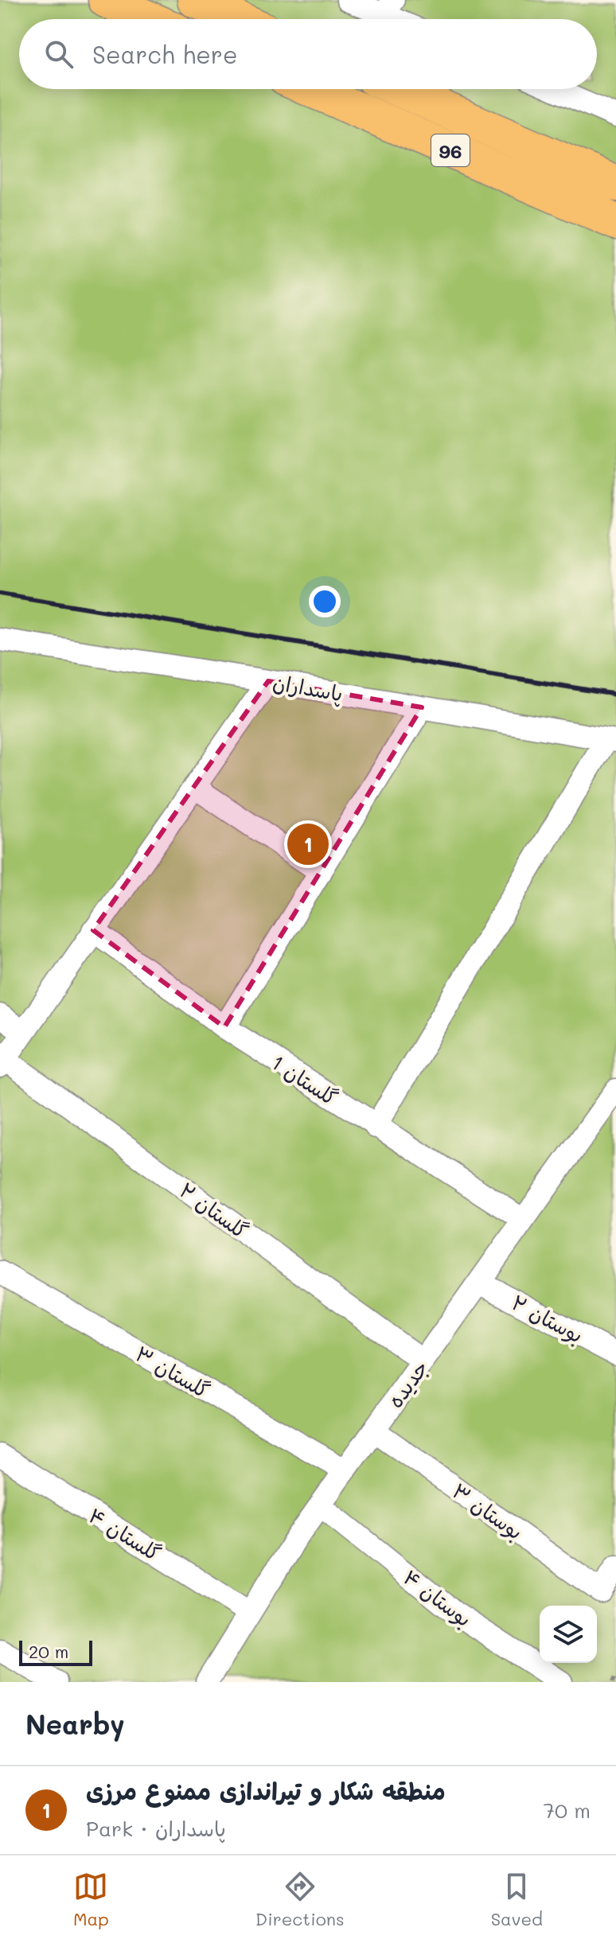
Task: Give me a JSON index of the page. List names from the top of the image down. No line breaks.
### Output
{"streets":{"highway":["96"],"street":["پاسداران","گلستان 1","گلستان ۲","بوستان ۲","گلستان ۳","جدیده","بوستان ۳","گلستان ۴","بوستان ۴"]},"crossings":[["گلستان 1","جدیده"],["گلستان ۲","جدیده"],["بوستان ۲","جدیده"],["گلستان ۳","جدیده"],["جدیده","بوستان ۳"],["جدیده","گلستان ۴"],["جدیده","بوستان ۴"]],"scale_bar":"20 m","page":{"search":"Search here","pins":"1","scale":"20 m","heading":"Nearby","list":[{"mark":"1","name":"منطقه شکار و تیراندازی ممنوع مرزی","note":"Park · پاسداران","value":"70 m"}],"nav":["Map","Directions","Saved"]}}
